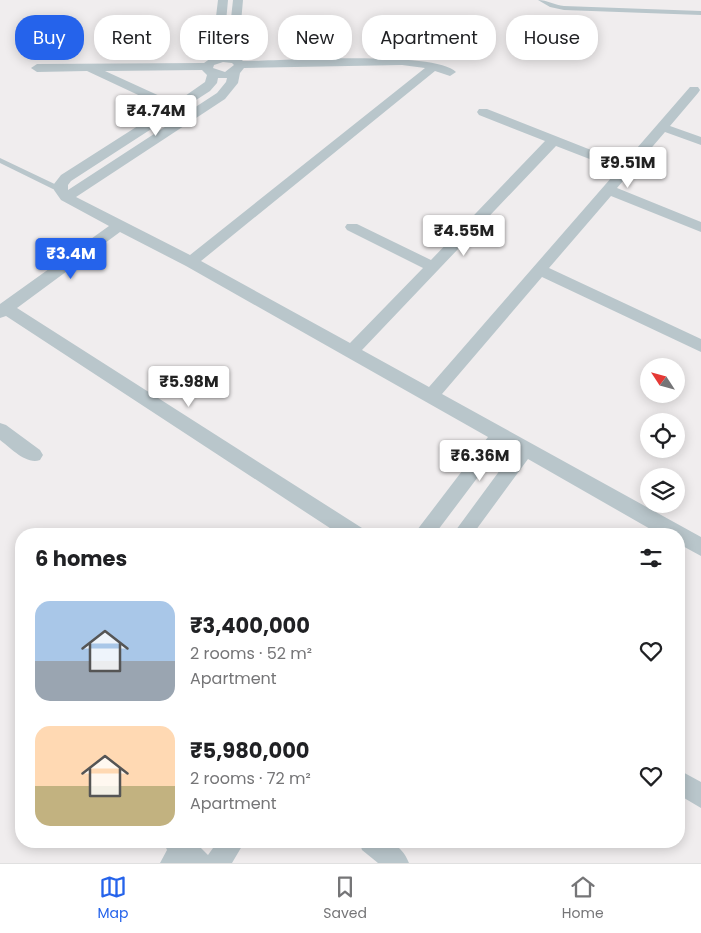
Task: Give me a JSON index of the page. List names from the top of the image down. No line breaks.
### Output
{"north":"top left","page":{"chip":["Buy","Rent","Filters","New","Apartment","House"],"price":["₹4.74M","₹9.51M","₹4.55M","₹3.4M","₹5.98M","₹6.36M"],"heading":"6 homes","list":[{"name":"₹3,400,000","note":"2 rooms · 52 m² · Apartment"},{"name":"₹5,980,000","note":"2 rooms · 72 m² · Apartment"}],"tabs":["Map","Saved","Home"]}}
